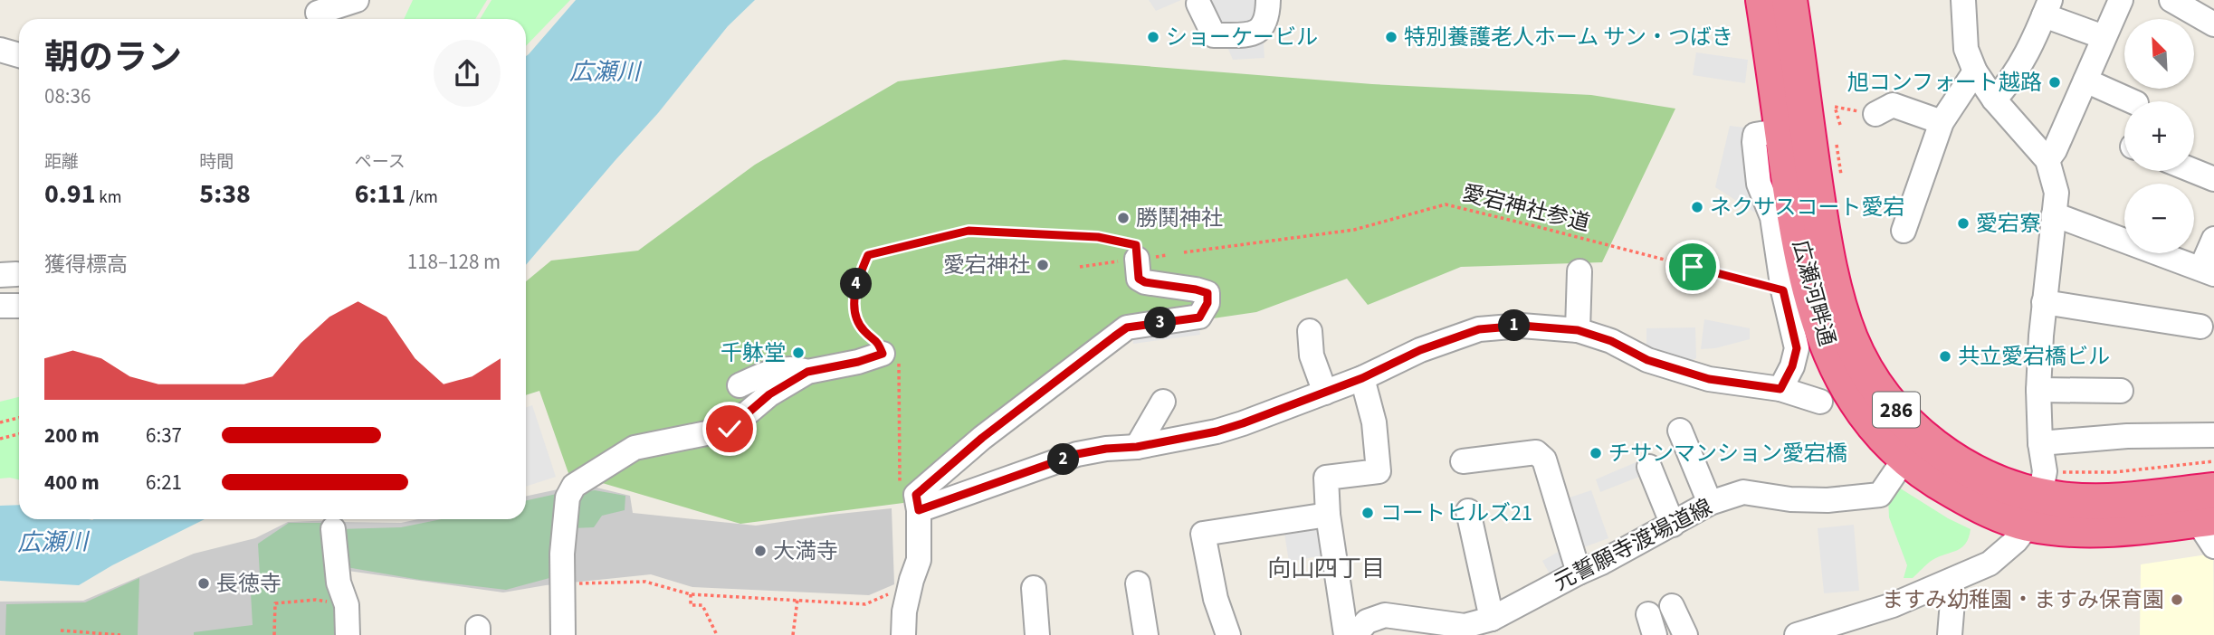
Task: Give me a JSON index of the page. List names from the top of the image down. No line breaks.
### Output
{"streets":{"highway":["広瀬河畔通","286"],"street":["元誓願寺渡場道線"],"path":["愛宕神社参道"]},"crossings":[["広瀬河畔通","286"],["広瀬河畔通","元誓願寺渡場道線"]],"districts":["向山四丁目"],"water":["広瀬川"],"places":["ショーケービル","特別養護老人ホーム サン・つばき","旭コンフォート越路","ネクサスコート愛宕","勝鬨神社","愛宕寮","愛宕神社","千躰堂","共立愛宕橋ビル","チサンマンション愛宕橋","コートヒルズ21","大満寺","長徳寺","ますみ幼稚園・ますみ保育園"],"north":"top left","page":{"map_buttons":["+","−"],"heading":["朝のラン","08:36"],"stats":[["距離","0.91 km"],["時間","5:38"],["ペース","6:11 /km"]],"chart":["獲得標高","118–128 m"],"pins":["4","3","1","2"],"list":[{"name":"200 m","note":"6:37"},{"name":"400 m","note":"6:21"}]}}
